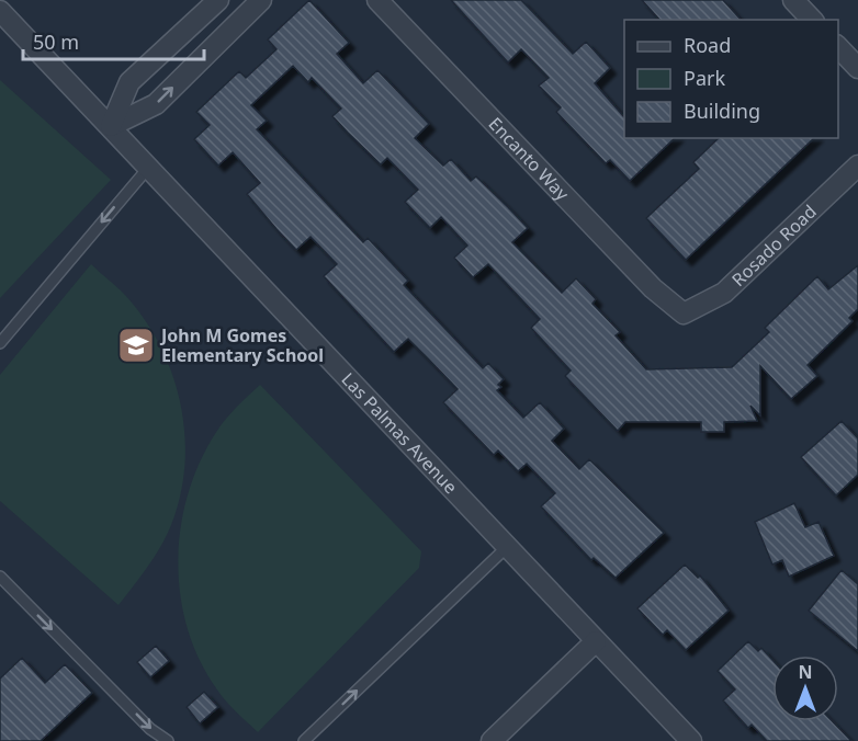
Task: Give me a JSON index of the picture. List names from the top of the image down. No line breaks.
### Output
{"streets":{"street":["Encanto Way","Rosado Road","Las Palmas Avenue"]},"crossings":[["Encanto Way","Rosado Road"]],"places":{"school or university":["John M Gomes Elementary School"]},"legend":["Road","Park","Building"],"scale_bar":"50 m","north":"top"}
